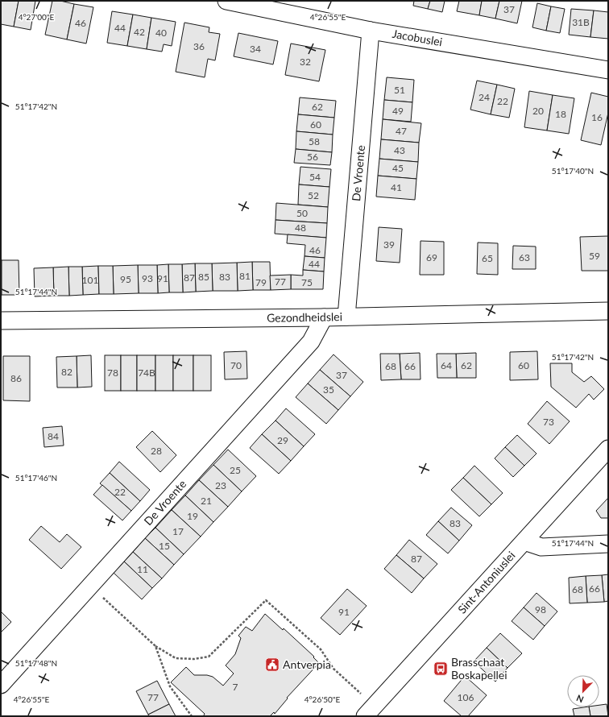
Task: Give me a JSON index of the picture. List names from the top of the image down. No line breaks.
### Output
{"streets":{"street":["Jacobuslei","De Vroente","Gezondheidslei","Sint-Antoniuslei"]},"crossings":[["Jacobuslei","De Vroente"],["De Vroente","Gezondheidslei"]],"places":{"public building":["Antverpia"],"bus stop":["Brasschaat Boskapellei"]},"house_numbers":["37","31B","46","44","42","40","36","34","32","51","24","22","62","49","20","18","16","60","47","58","43","56","45","54","41","52","50","48","39","46","59","69","63","65","44","81","85","83","87","93","91","95","101","77","79","75","70","64","62","60","68","66","82","78","74B","37","86","35","73","84","29","28","25","23","22","21","19","83","17","15","87","11","66","68","98","91","7","77","106"],"north":"bottom left","coordinates":["4°27'00\"E","4°26'55\"E","51°17'42\"N","51°17'40\"N","51°17'44\"N","51°17'46\"N","51°17'48\"N","4°26'50\"E"]}
